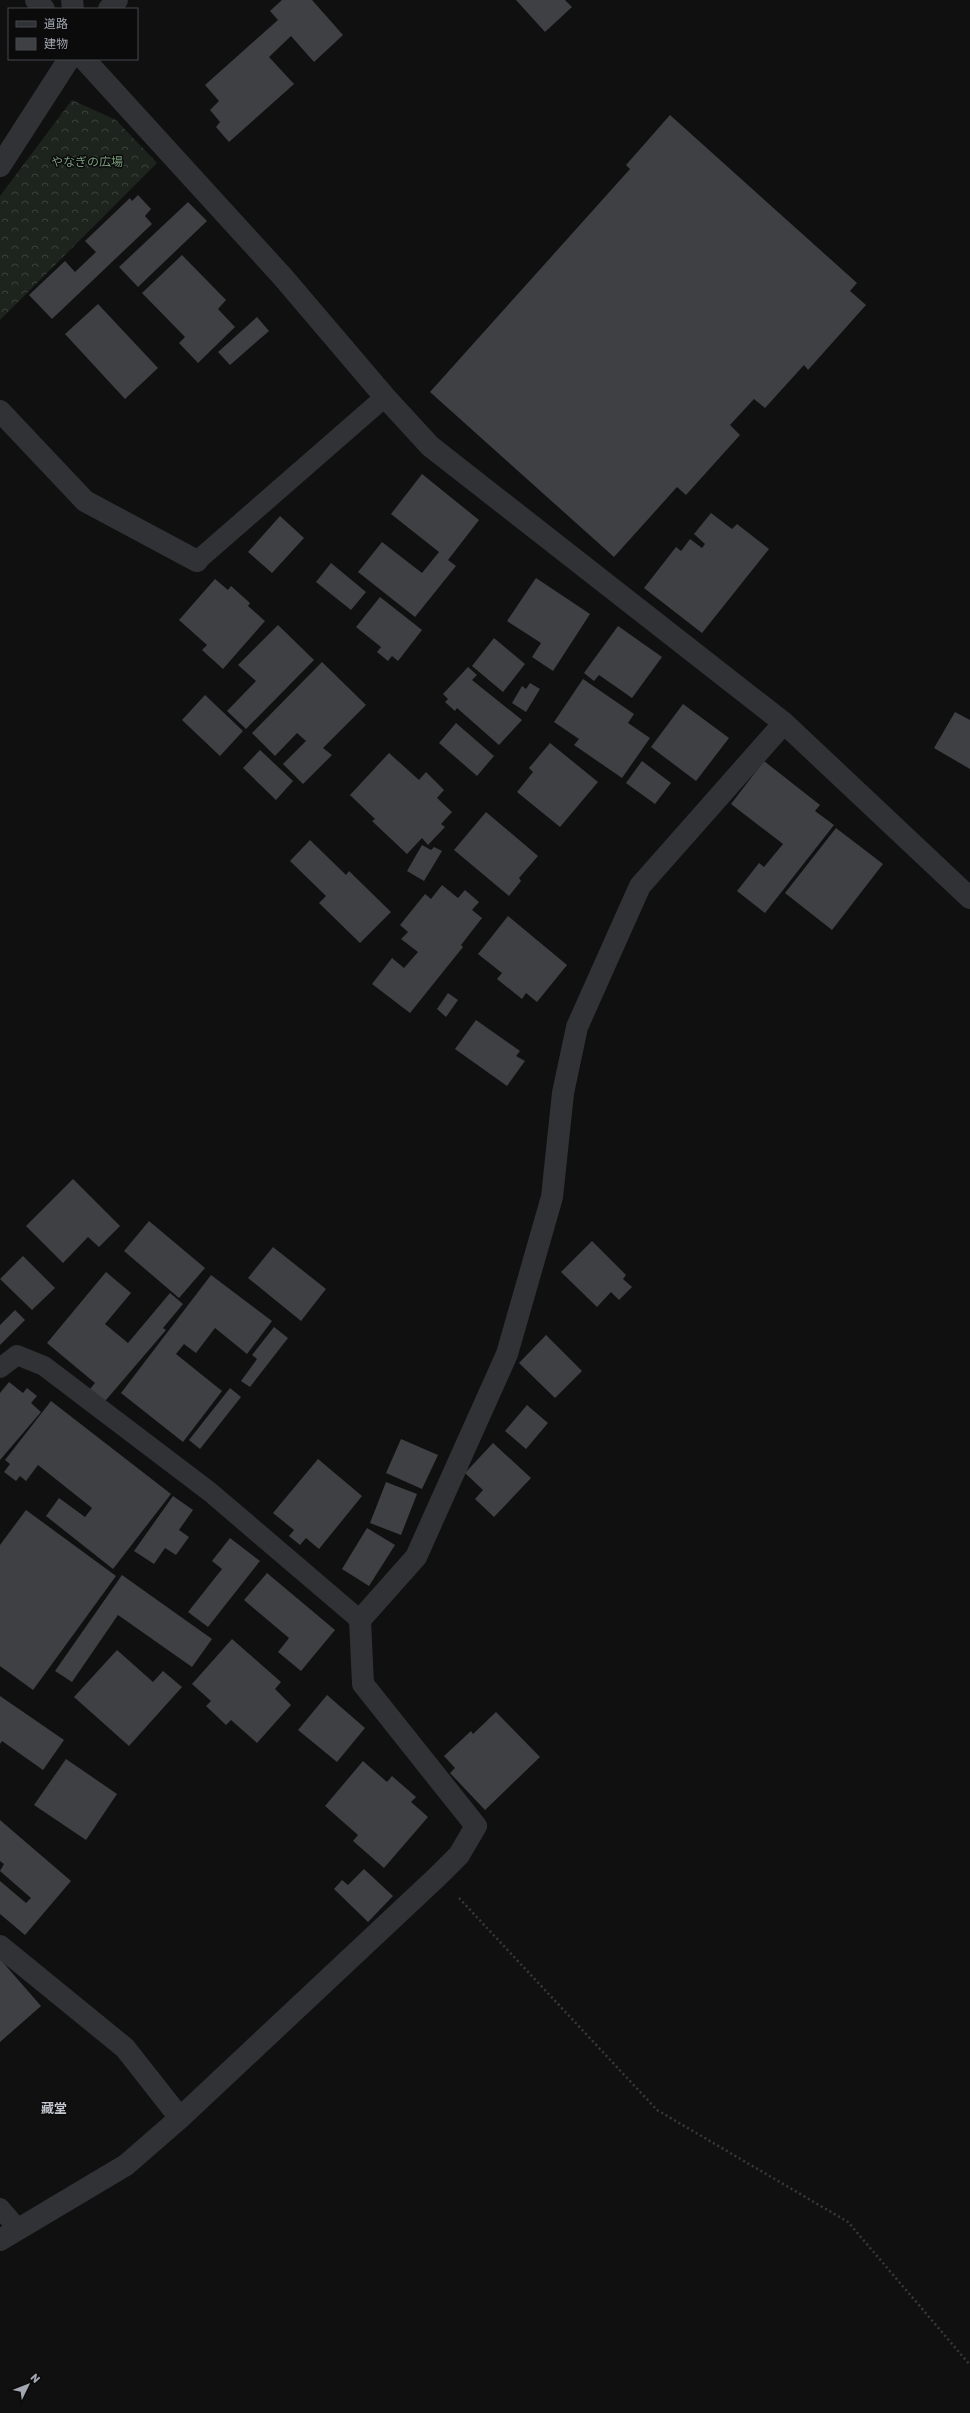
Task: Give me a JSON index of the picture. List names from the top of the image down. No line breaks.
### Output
{"districts":["藏堂"],"parks":["やなぎの広場"],"legend":["道路","建物"],"north":"top right"}
